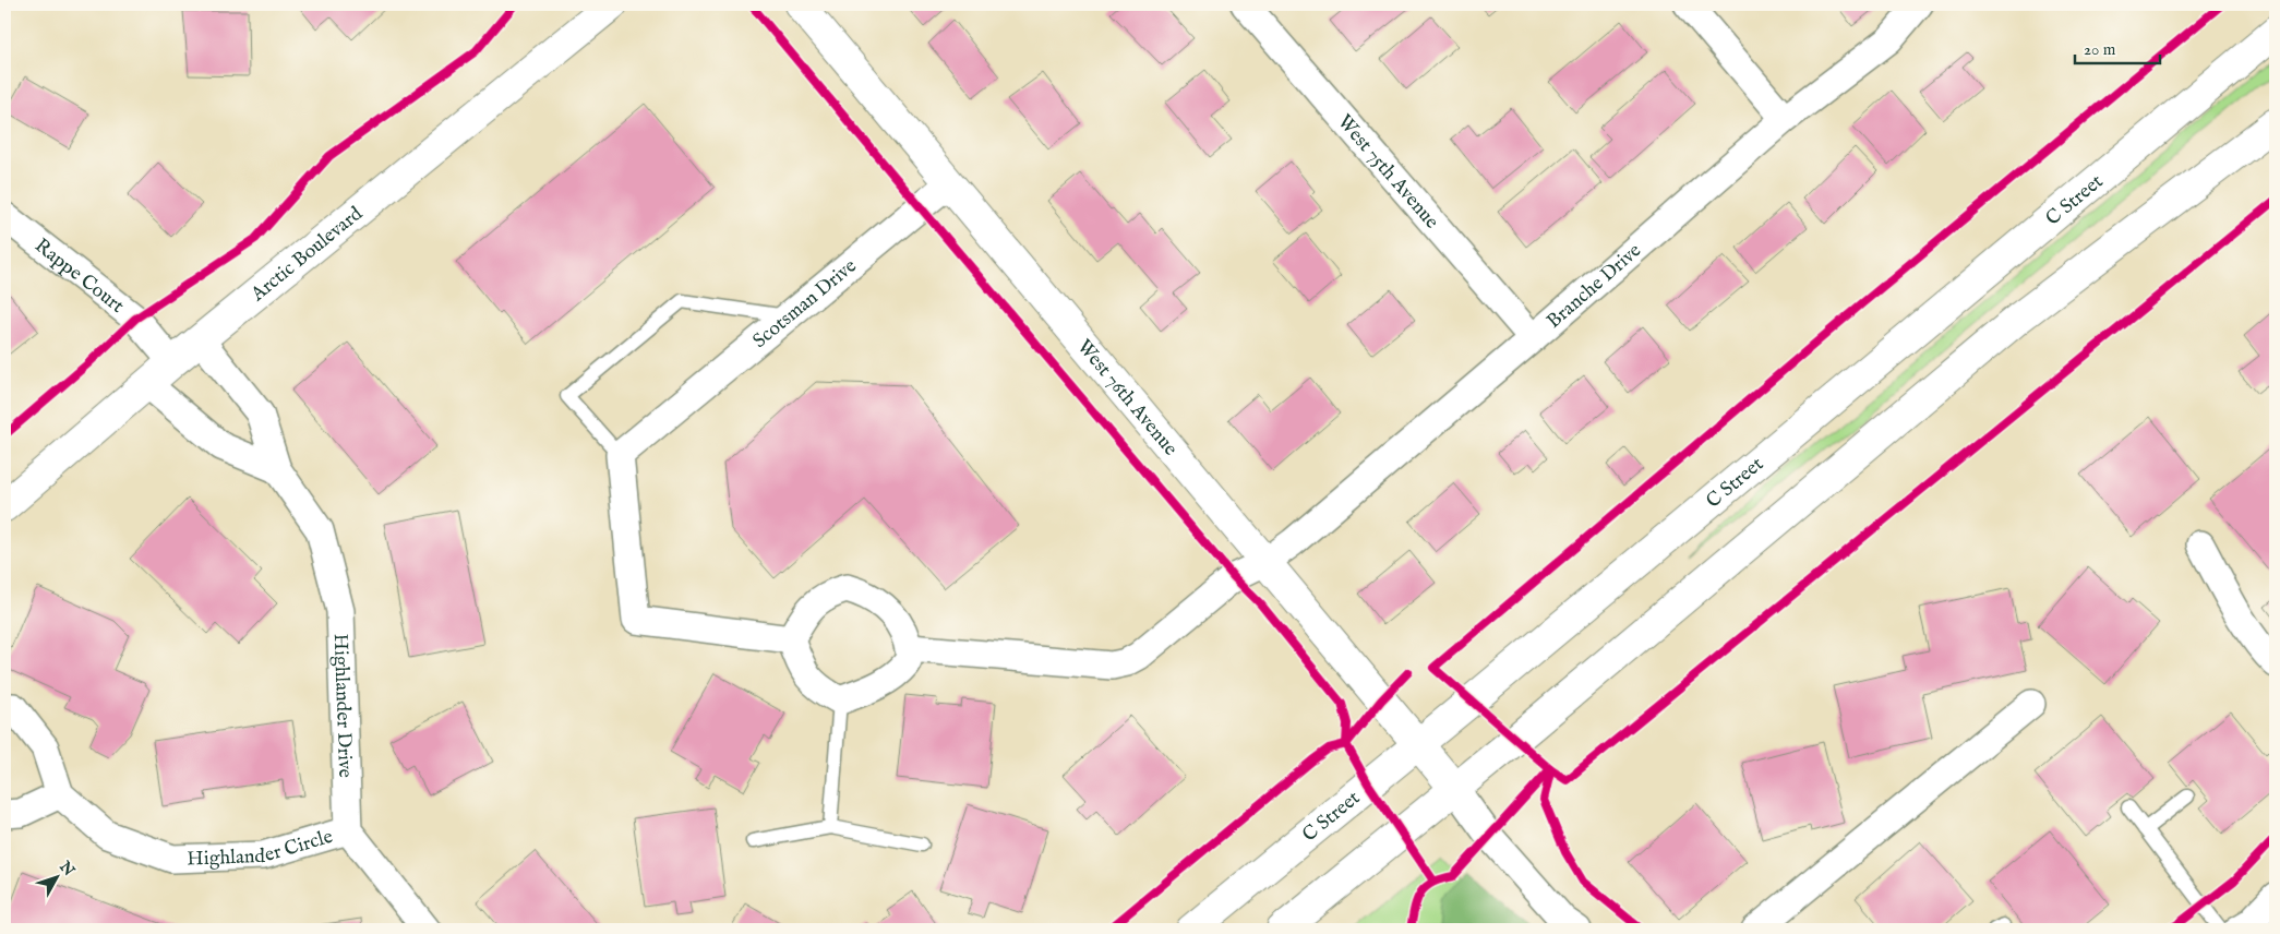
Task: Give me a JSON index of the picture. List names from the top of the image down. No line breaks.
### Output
{"streets":{"main road":["C Street","Arctic Boulevard","West 76th Avenue"],"street":["West 75th Avenue","Rappe Court","Branche Drive","Scotsman Drive","Highlander Drive","Highlander Circle"]},"crossings":[["West 75th Avenue","Branche Drive"],["C Street","West 76th Avenue"],["Arctic Boulevard","Rappe Court"],["Arctic Boulevard","Highlander Drive"],["Branche Drive","West 76th Avenue"],["Scotsman Drive","West 76th Avenue"],["Highlander Drive","Highlander Circle"]],"scale_bar":"20 m","north":"top right"}
